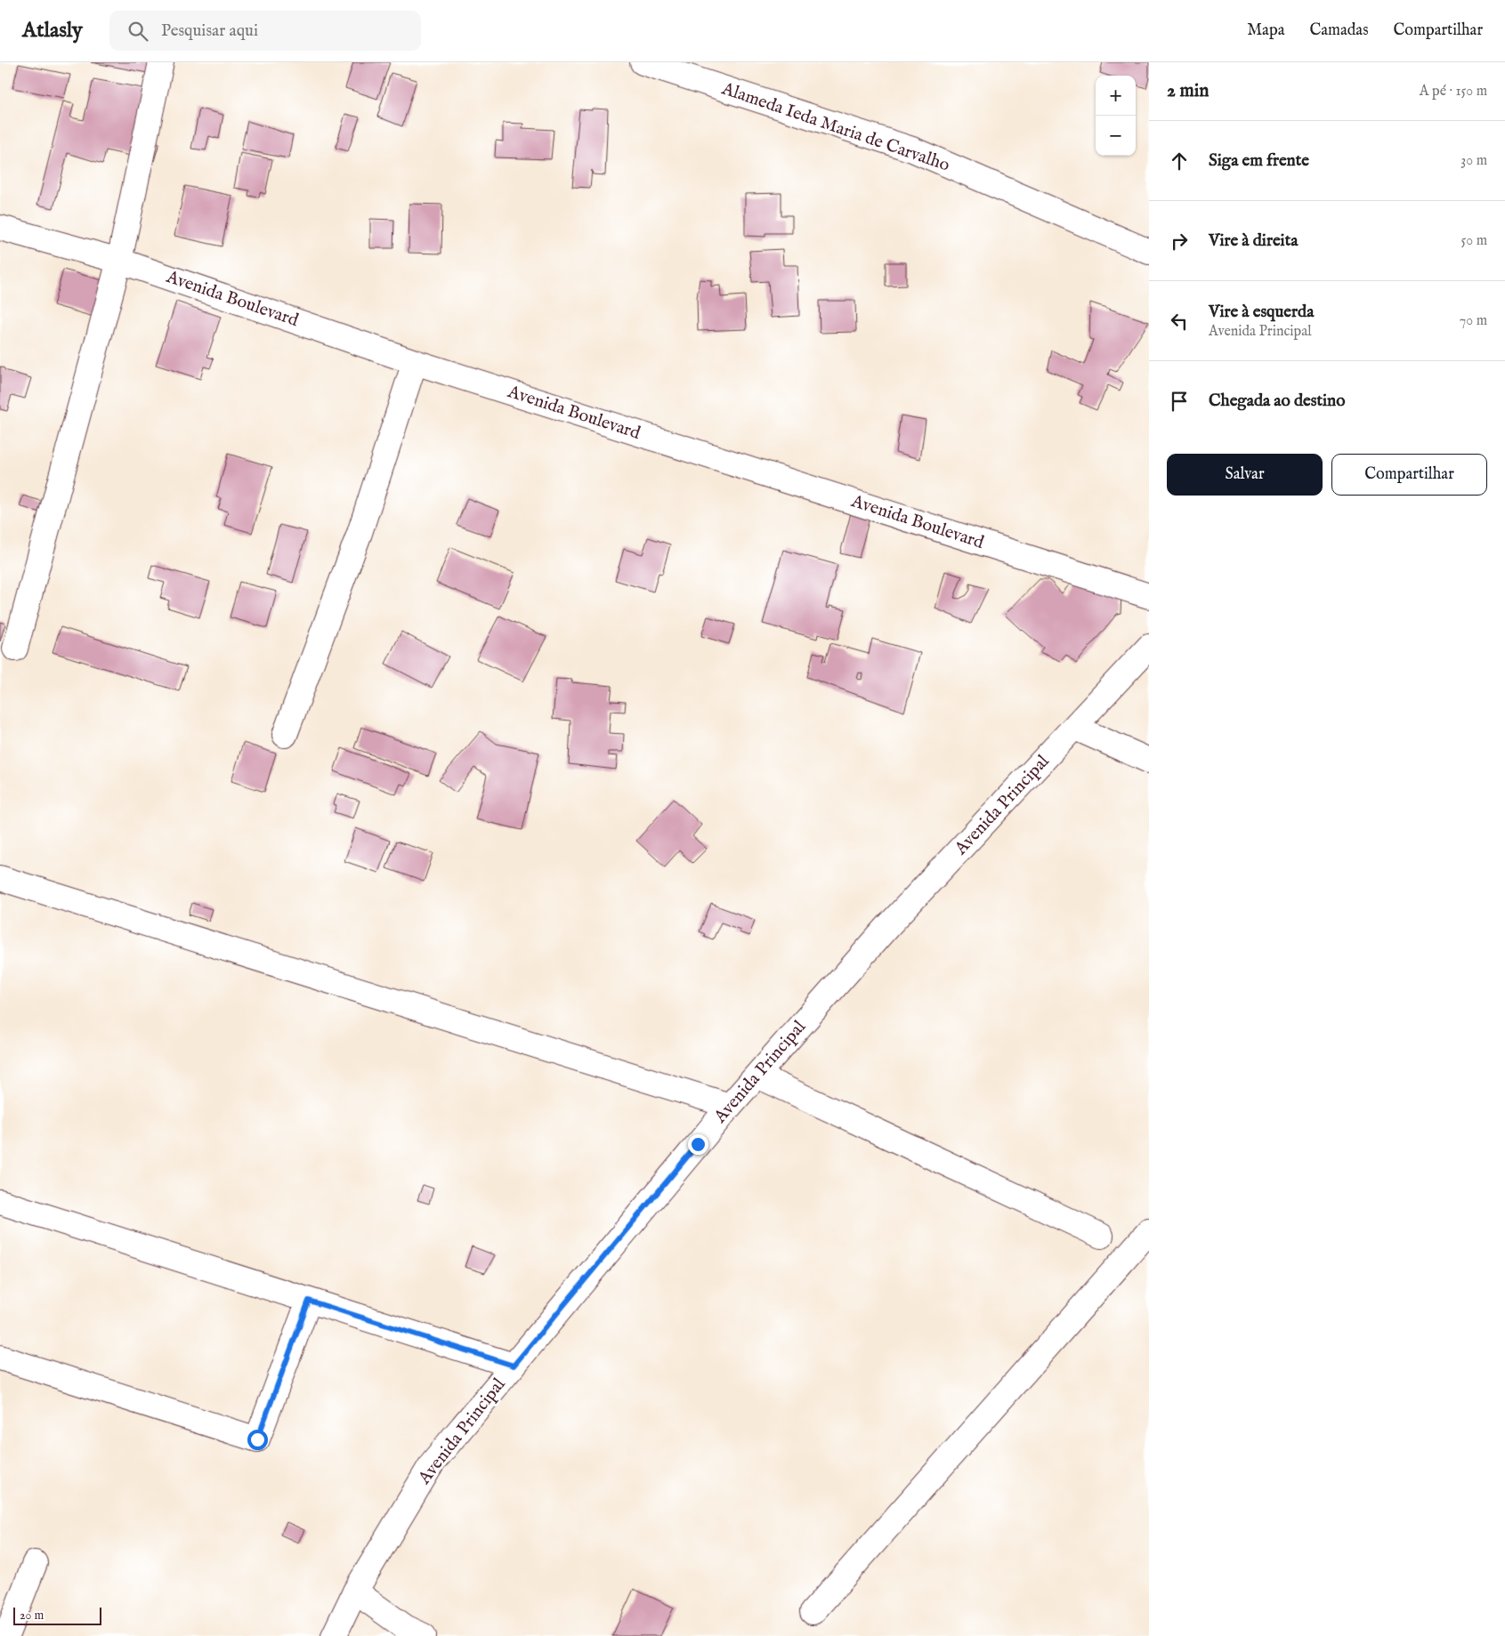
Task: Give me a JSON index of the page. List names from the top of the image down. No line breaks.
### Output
{"streets":{"street":["Alameda Ieda Maria de Carvalho","Avenida Boulevard","Avenida Principal"]},"scale_bar":"20 m","page":{"header":"Atlasly","search":"Pesquisar aqui","nav":["Mapa","Camadas","Compartilhar"],"heading":["2 min","A pé · 150 m"],"map_buttons":["+","−"],"list":[["Siga em frente","30 m"],["Vire à direita","50 m"],["Vire à esquerda","Avenida Principal","70 m"],"Chegada ao destino"],"buttons":["Salvar","Compartilhar"],"scale":"20 m"}}
